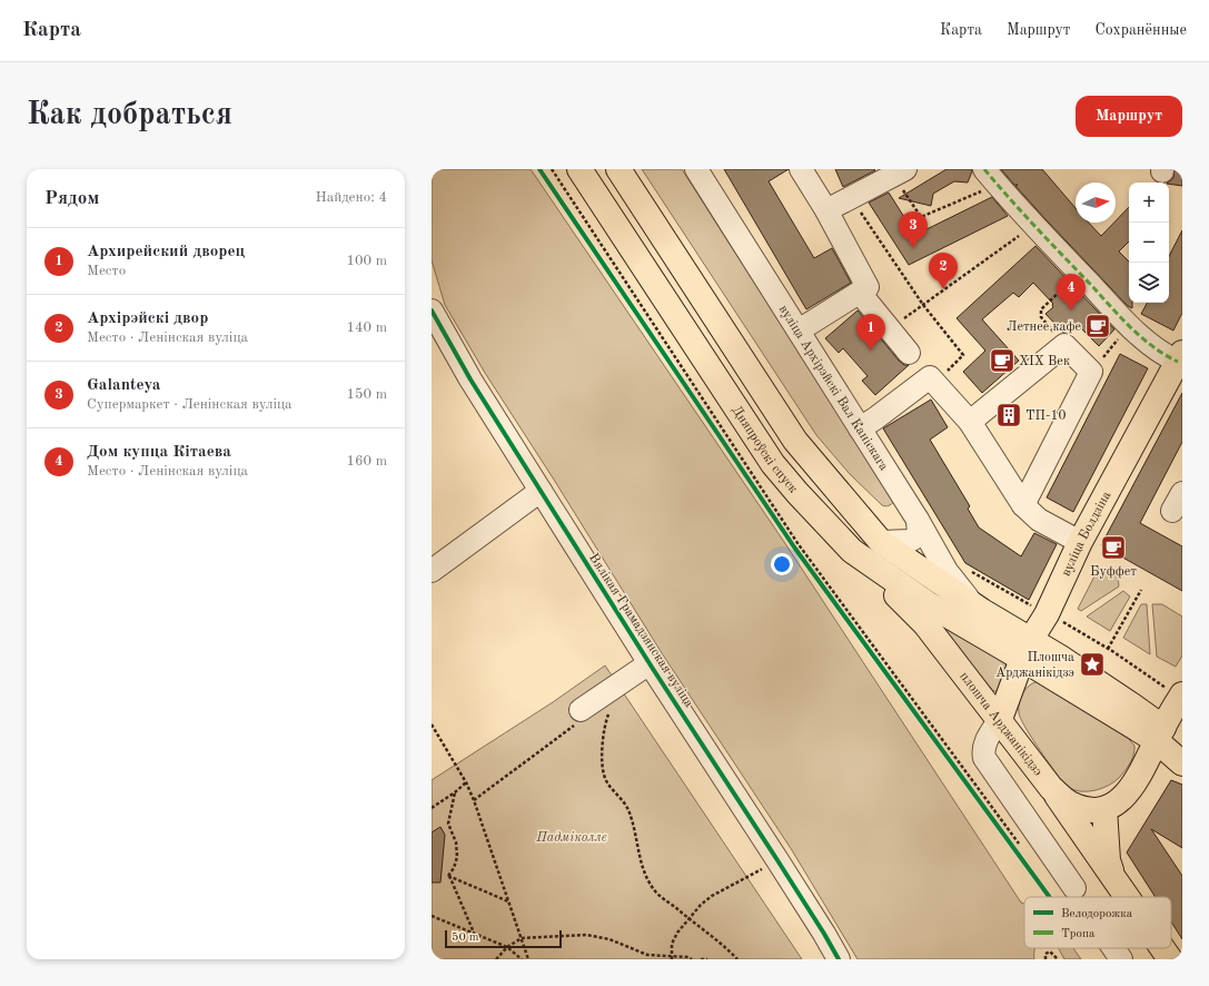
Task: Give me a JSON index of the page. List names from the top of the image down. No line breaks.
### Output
{"streets":{"main road":["Дняпроўскі спуск","вуліца Болдзіна","плошча Арджанікідзэ"],"street":["вуліца Архірэйскі Вал Каніскага","Вялікая Грамадзянская вуліца"]},"crossings":[["Дняпроўскі спуск","вуліца Болдзіна"],["Дняпроўскі спуск","плошча Арджанікідзэ"],["вуліца Болдзіна","плошча Арджанікідзэ"]],"parks":["Падміколле"],"places":{"cafe":["Летнее кафе","XIX Век","Буффет"],"building":["ТП-10"],"place":["Плошча Арджанікідзэ"]},"legend":["Велодорожка","Тропа"],"scale_bar":"50 m","north":"right","page":{"header":"Карта","nav":["Карта","Маршрут","Сохранённые"],"buttons":"Маршрут","title":"Как добраться","heading":["Рядом","Найдено: 4"],"map_buttons":["+","−"],"pins":["3","2","4","1"],"list":[{"mark":"1","name":"Архирейский дворец","note":"Место","value":"100 m"},{"mark":"2","name":"Архірэйскі двор","note":"Место · Ленінская вуліца","value":"140 m"},{"mark":"3","name":"Galanteya","note":"Супермаркет · Ленінская вуліца","value":"150 m"},{"mark":"4","name":"Дом купца Кітаева","note":"Место · Ленінская вуліца","value":"160 m"}],"scale":"50 m"}}
